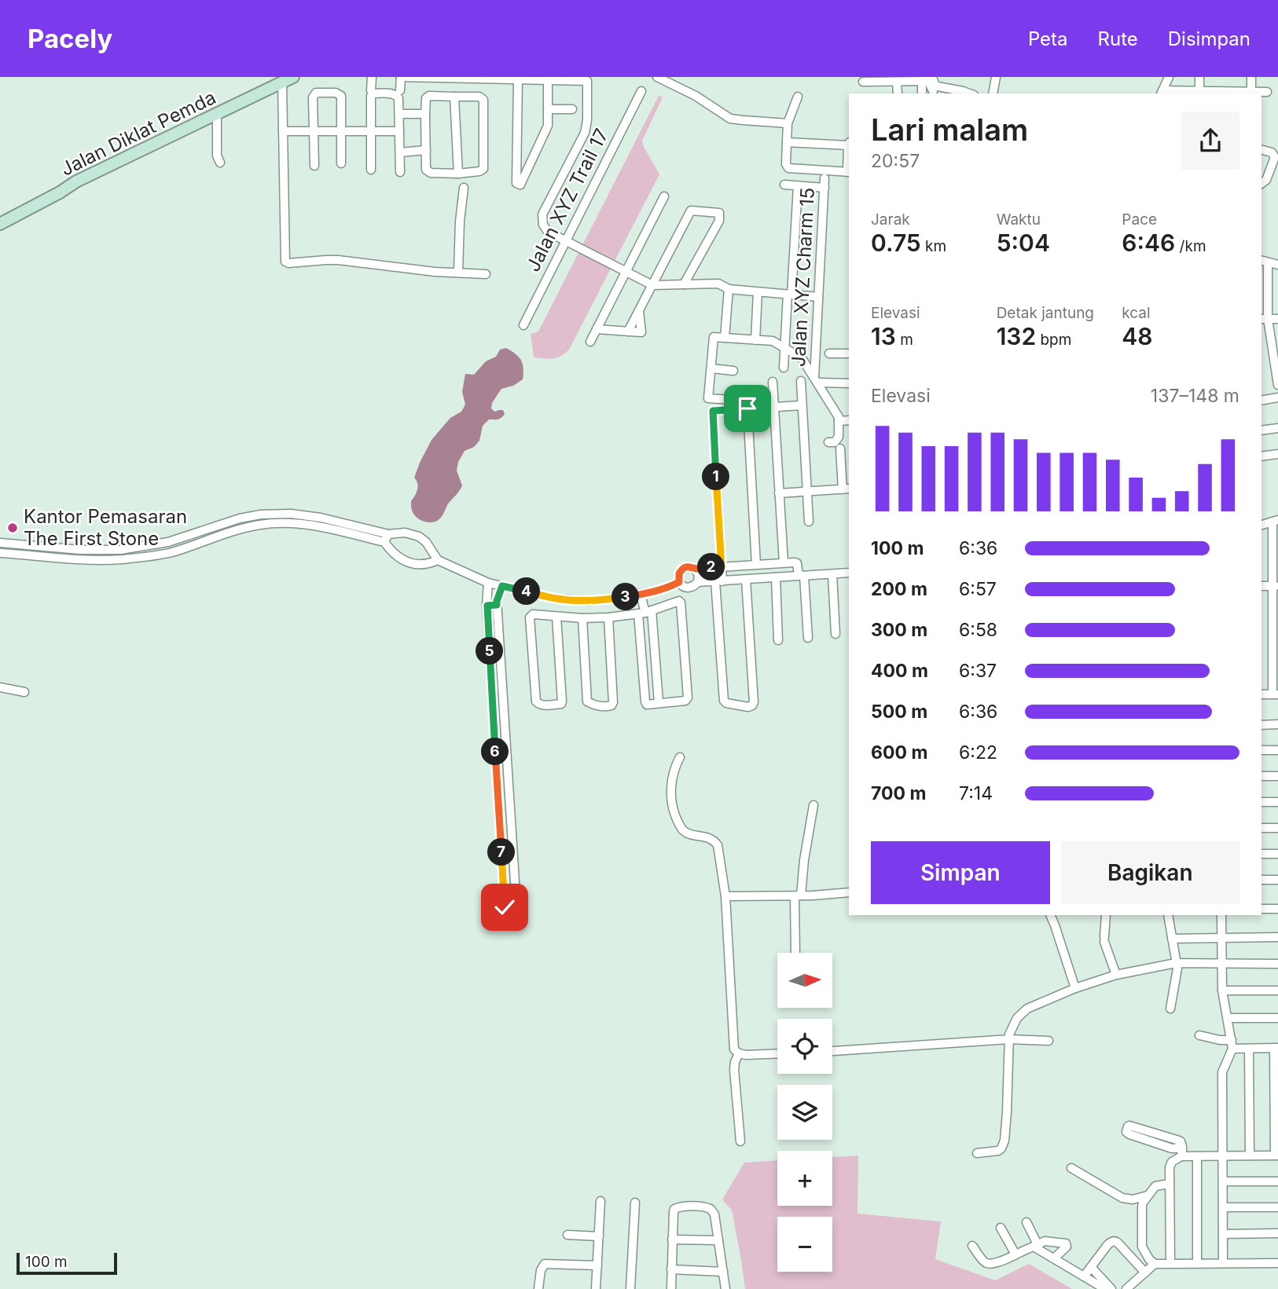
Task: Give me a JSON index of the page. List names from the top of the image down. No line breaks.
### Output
{"streets":{"street":["Jalan Diklat Pemda","Jalan XYZ Trail 17","Jalan XYZ Charm 15"]},"places":["Kantor Pemasaran The First Stone"],"scale_bar":"100 m","north":"right","page":{"header":"Pacely","nav":["Peta","Rute","Disimpan"],"heading":["Lari malam","20:57"],"stats":[["Jarak","0.75 km"],["Waktu","5:04"],["Pace","6:46 /km"],["Elevasi","13 m"],["Detak jantung","132 bpm"],["kcal","48"]],"chart":["Elevasi","137–148 m"],"pins":["1","2","4","3","5","6","7"],"list":[{"name":"100 m","note":"6:36"},{"name":"200 m","note":"6:57"},{"name":"300 m","note":"6:58"},{"name":"400 m","note":"6:37"},{"name":"500 m","note":"6:36"},{"name":"600 m","note":"6:22"},{"name":"700 m","note":"7:14"}],"buttons":["Simpan","Bagikan"],"map_buttons":["+","−"],"scale":"100 m"}}
